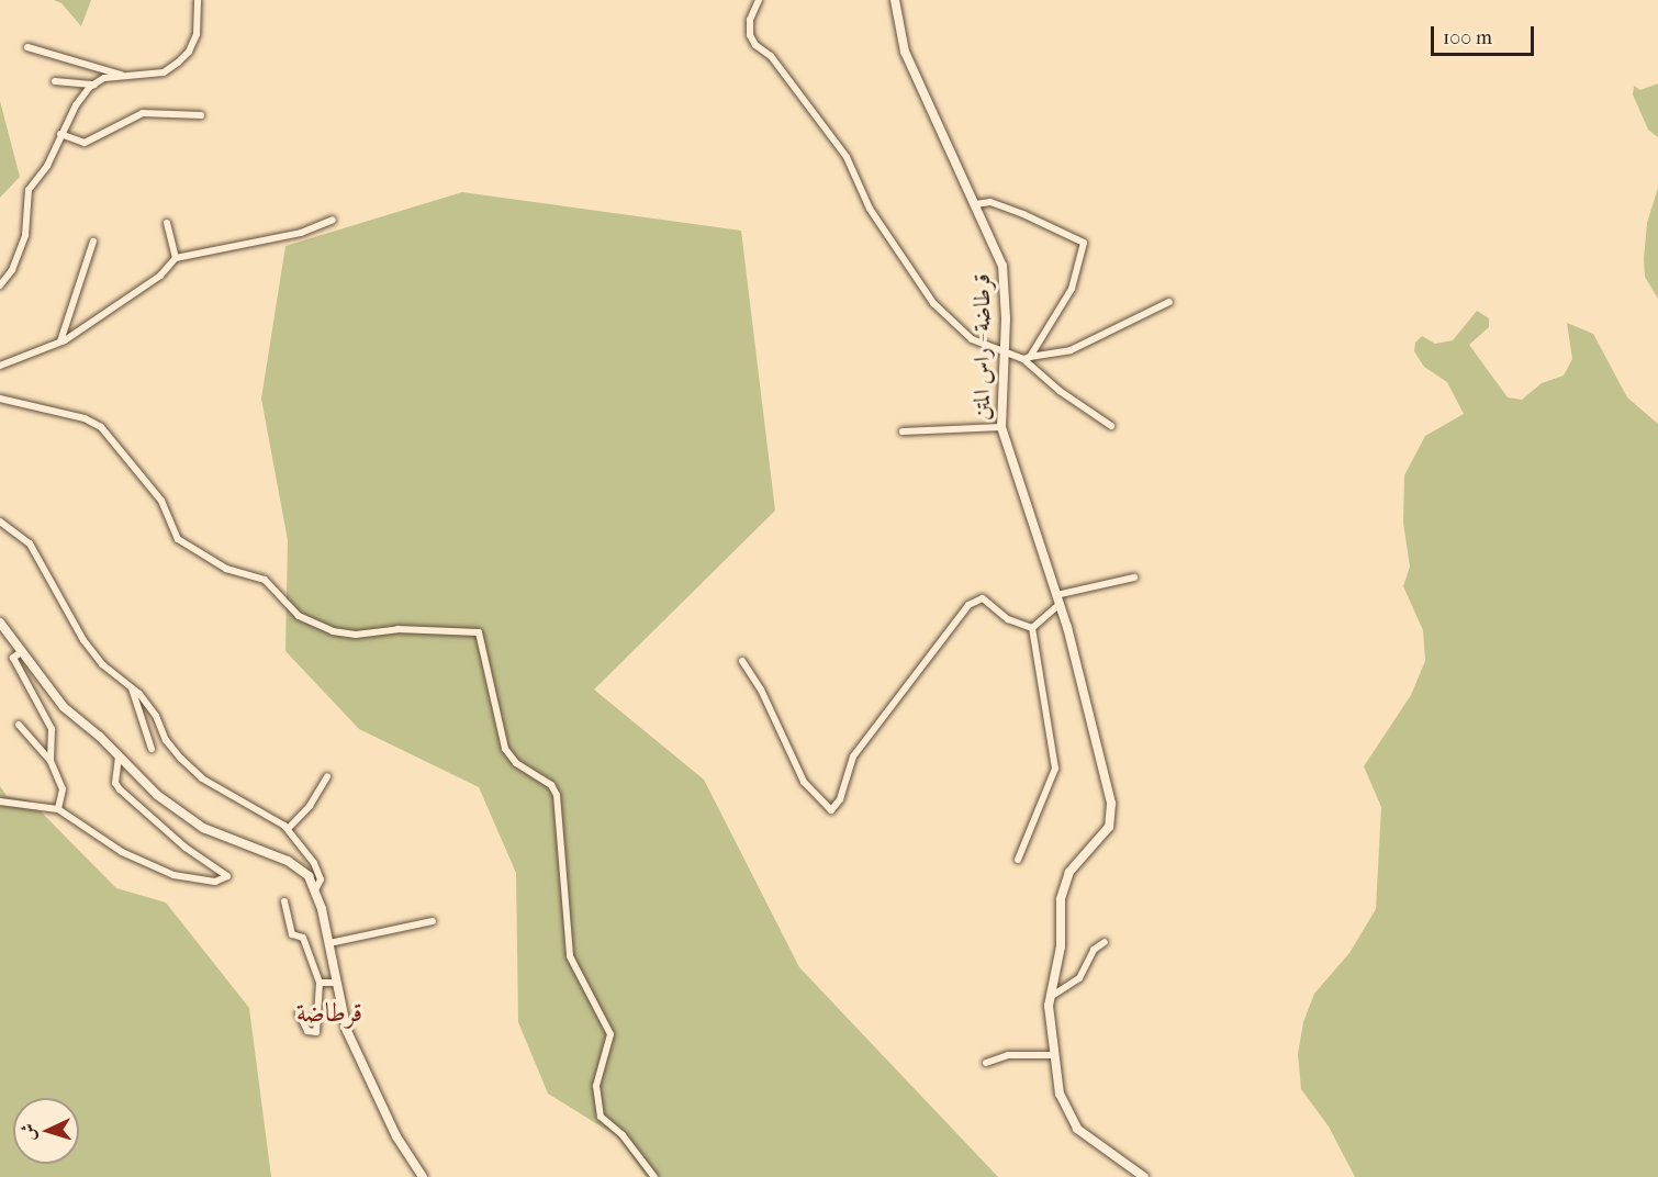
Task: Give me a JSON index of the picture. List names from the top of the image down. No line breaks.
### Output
{"streets":{"main road":["قرطاضة - راس المتن"]},"districts":["قرطاضة"],"scale_bar":"100 m","north":"left"}
